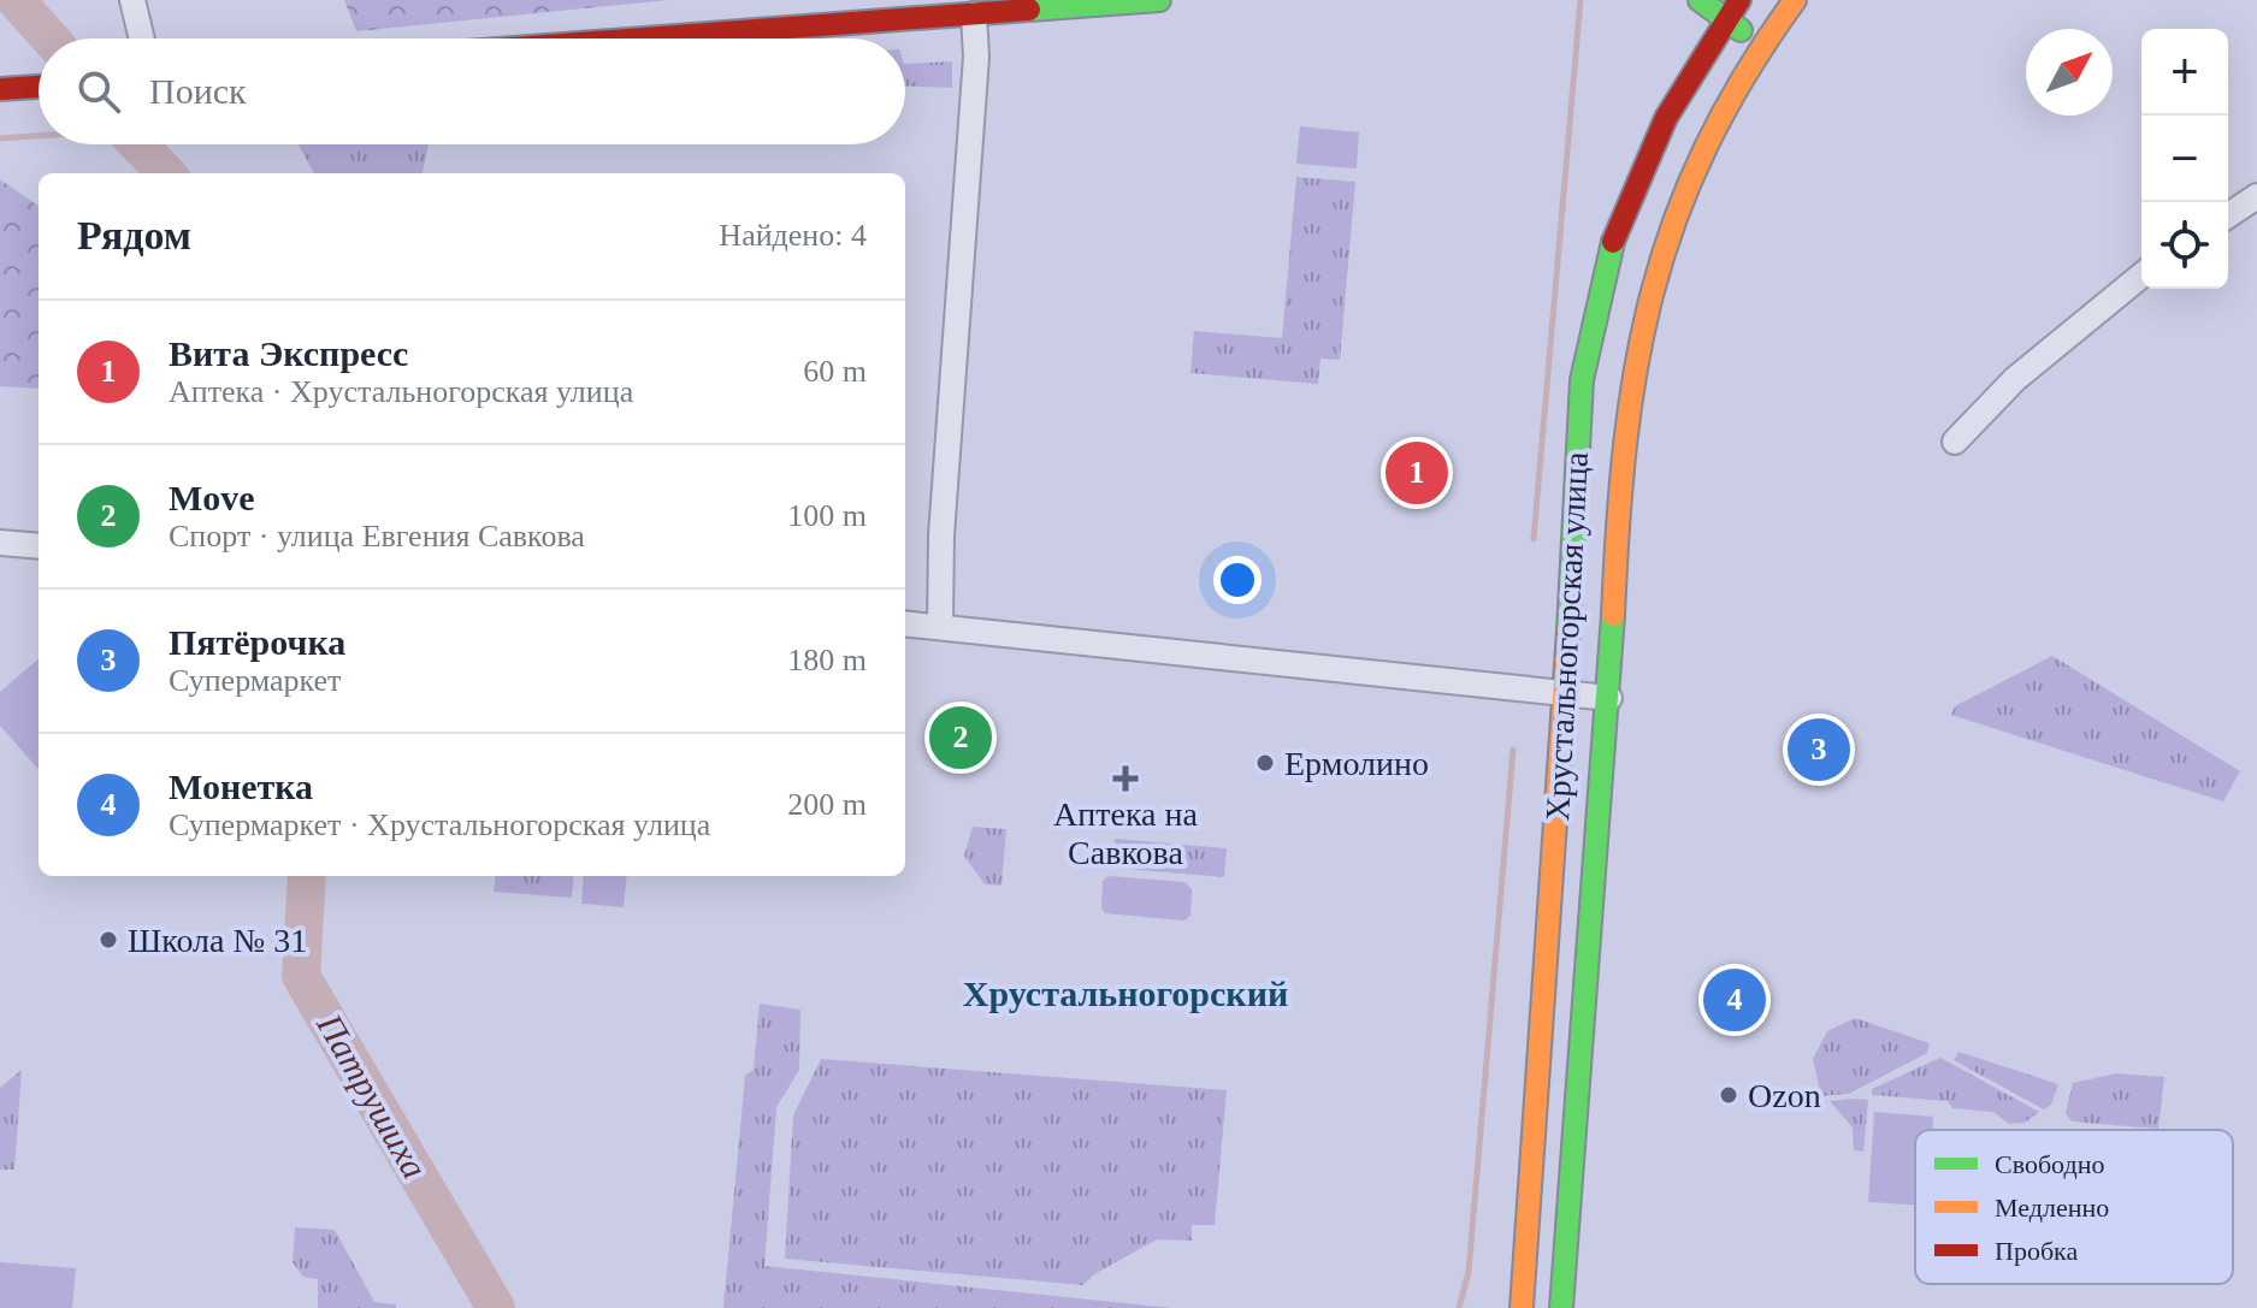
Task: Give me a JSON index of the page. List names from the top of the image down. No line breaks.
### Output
{"streets":{"street":["Хрустальногорская улица"]},"districts":["Хрустальногорский"],"water":["Патрушиха"],"places":{"other":["Ермолино","Школа № 31","Ozon"],"health":["Аптека на Савкова"]},"legend":["Свободно","Медленно","Пробка"],"north":"top right","page":{"map_buttons":["+","−"],"search":"Поиск","heading":["Рядом","Найдено: 4"],"list":[{"mark":"1","name":"Вита Экспресс","note":"Аптека · Хрустальногорская улица","value":"60 m"},{"mark":"2","name":"Move","note":"Спорт · улица Евгения Савкова","value":"100 m"},{"mark":"3","name":"Пятёрочка","note":"Супермаркет","value":"180 m"},{"mark":"4","name":"Монетка","note":"Супермаркет · Хрустальногорская улица","value":"200 m"}],"pins":["1","2","3","4"]}}
